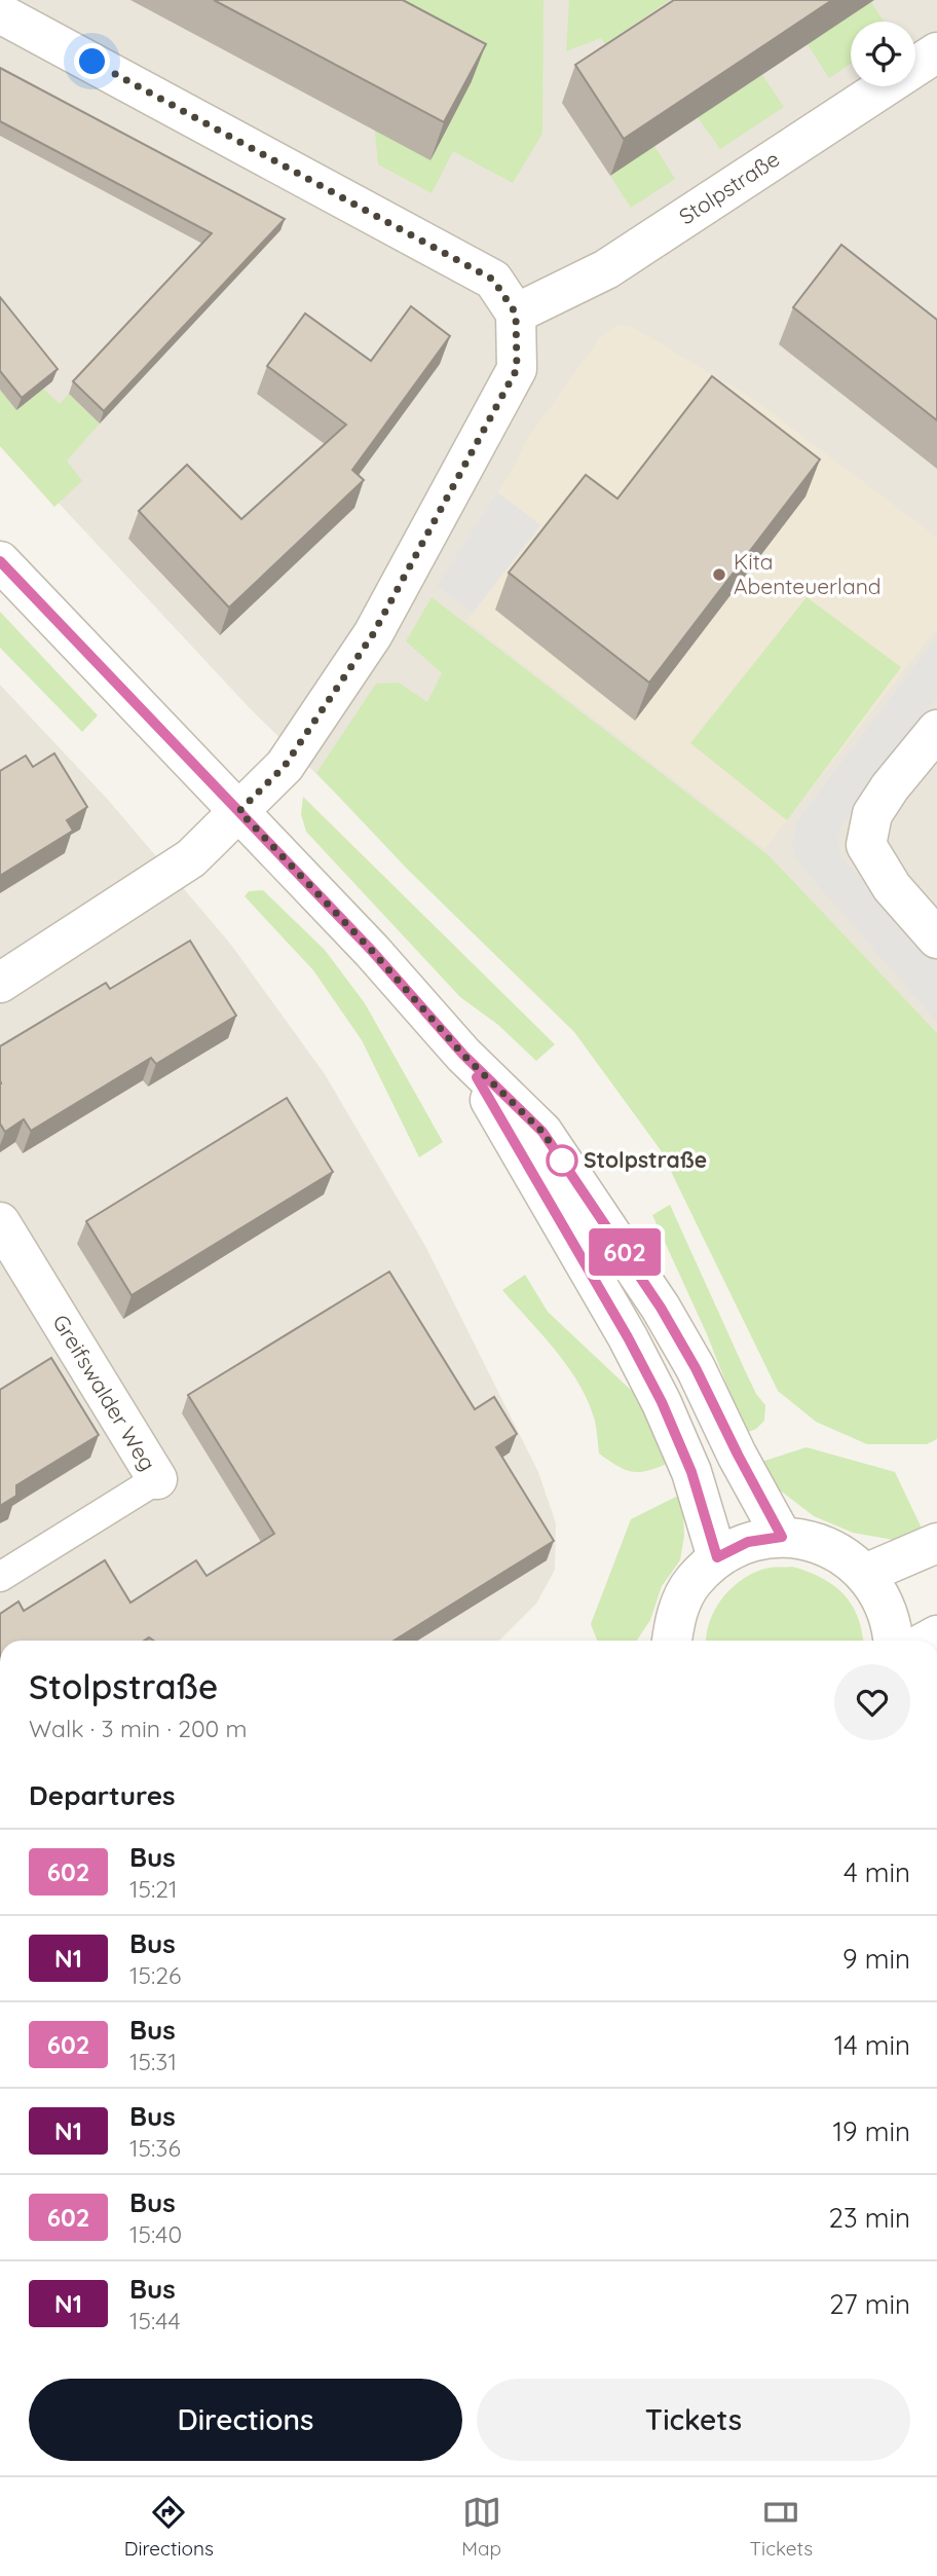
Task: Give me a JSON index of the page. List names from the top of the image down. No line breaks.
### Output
{"streets":{"street":["Stolpstraße","Greifswalder Weg"]},"places":["Kita Abenteuerland","Stolpstraße"],"lines":["bus line 602"],"page":{"on_map":"602","heading":[["Stolpstraße","Walk · 3 min · 200 m"],"Departures"],"list":[{"mark":"602","name":"Bus","note":"15:21","value":"4 min"},{"mark":"N1","name":"Bus","note":"15:26","value":"9 min"},{"mark":"602","name":"Bus","note":"15:31","value":"14 min"},{"mark":"N1","name":"Bus","note":"15:36","value":"19 min"},{"mark":"602","name":"Bus","note":"15:40","value":"23 min"},{"mark":"N1","name":"Bus","note":"15:44","value":"27 min"}],"buttons":["Directions","Tickets"],"tabs":["Directions","Map","Tickets"]}}
